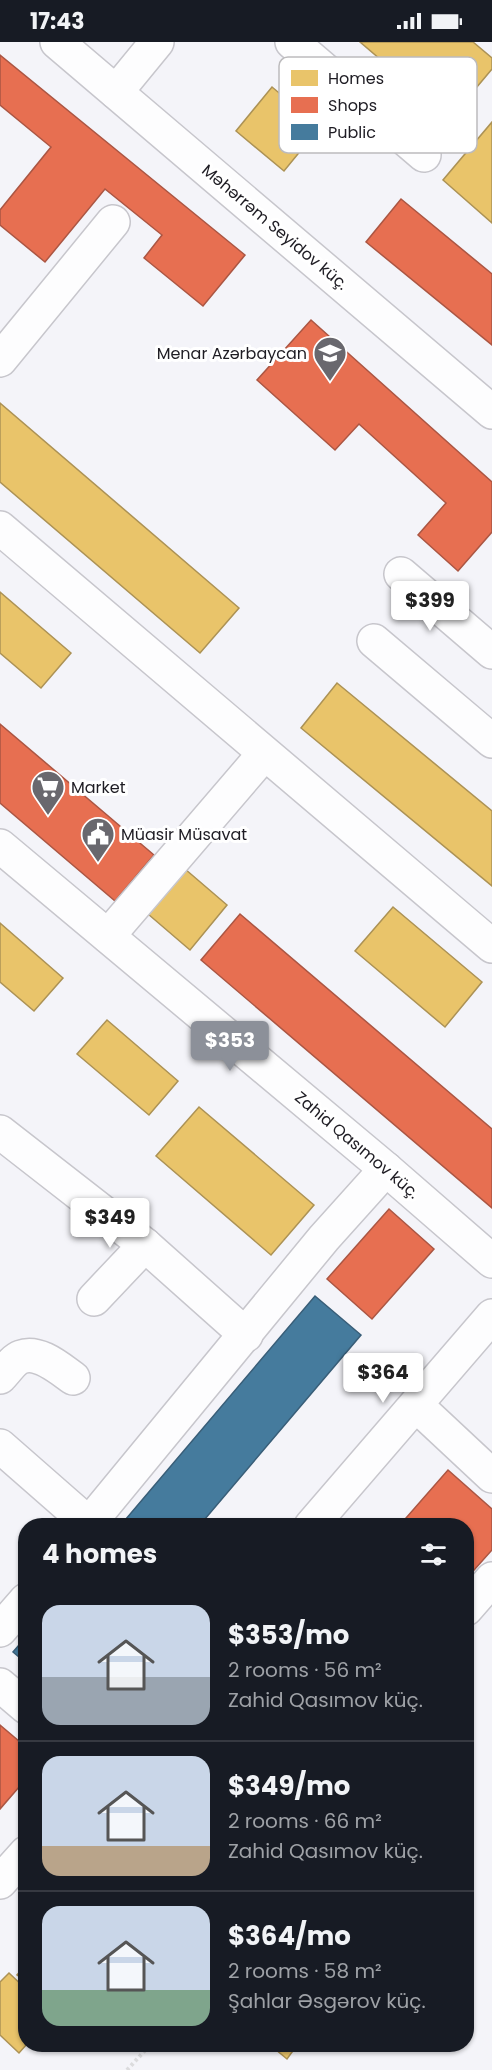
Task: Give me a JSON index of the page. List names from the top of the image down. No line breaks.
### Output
{"streets":{"street":["Məhərrəm Seyidov küç.","Zahid Qasımov küç."]},"places":{"school or university":["Menar Azərbaycan"],"supermarket":["Market"],"public building":["Müasir Müsavat"]},"legend":["Homes","Shops","Public"],"page":{"status":"17:43","price":["$399","$353","$349","$364"],"heading":"4 homes","list":[{"name":"$353/mo","note":"2 rooms · 56 m² · Zahid Qasımov küç."},{"name":"$349/mo","note":"2 rooms · 66 m² · Zahid Qasımov küç."},{"name":"$364/mo","note":"2 rooms · 58 m² · Şahlar Əsgərov küç."}]}}
